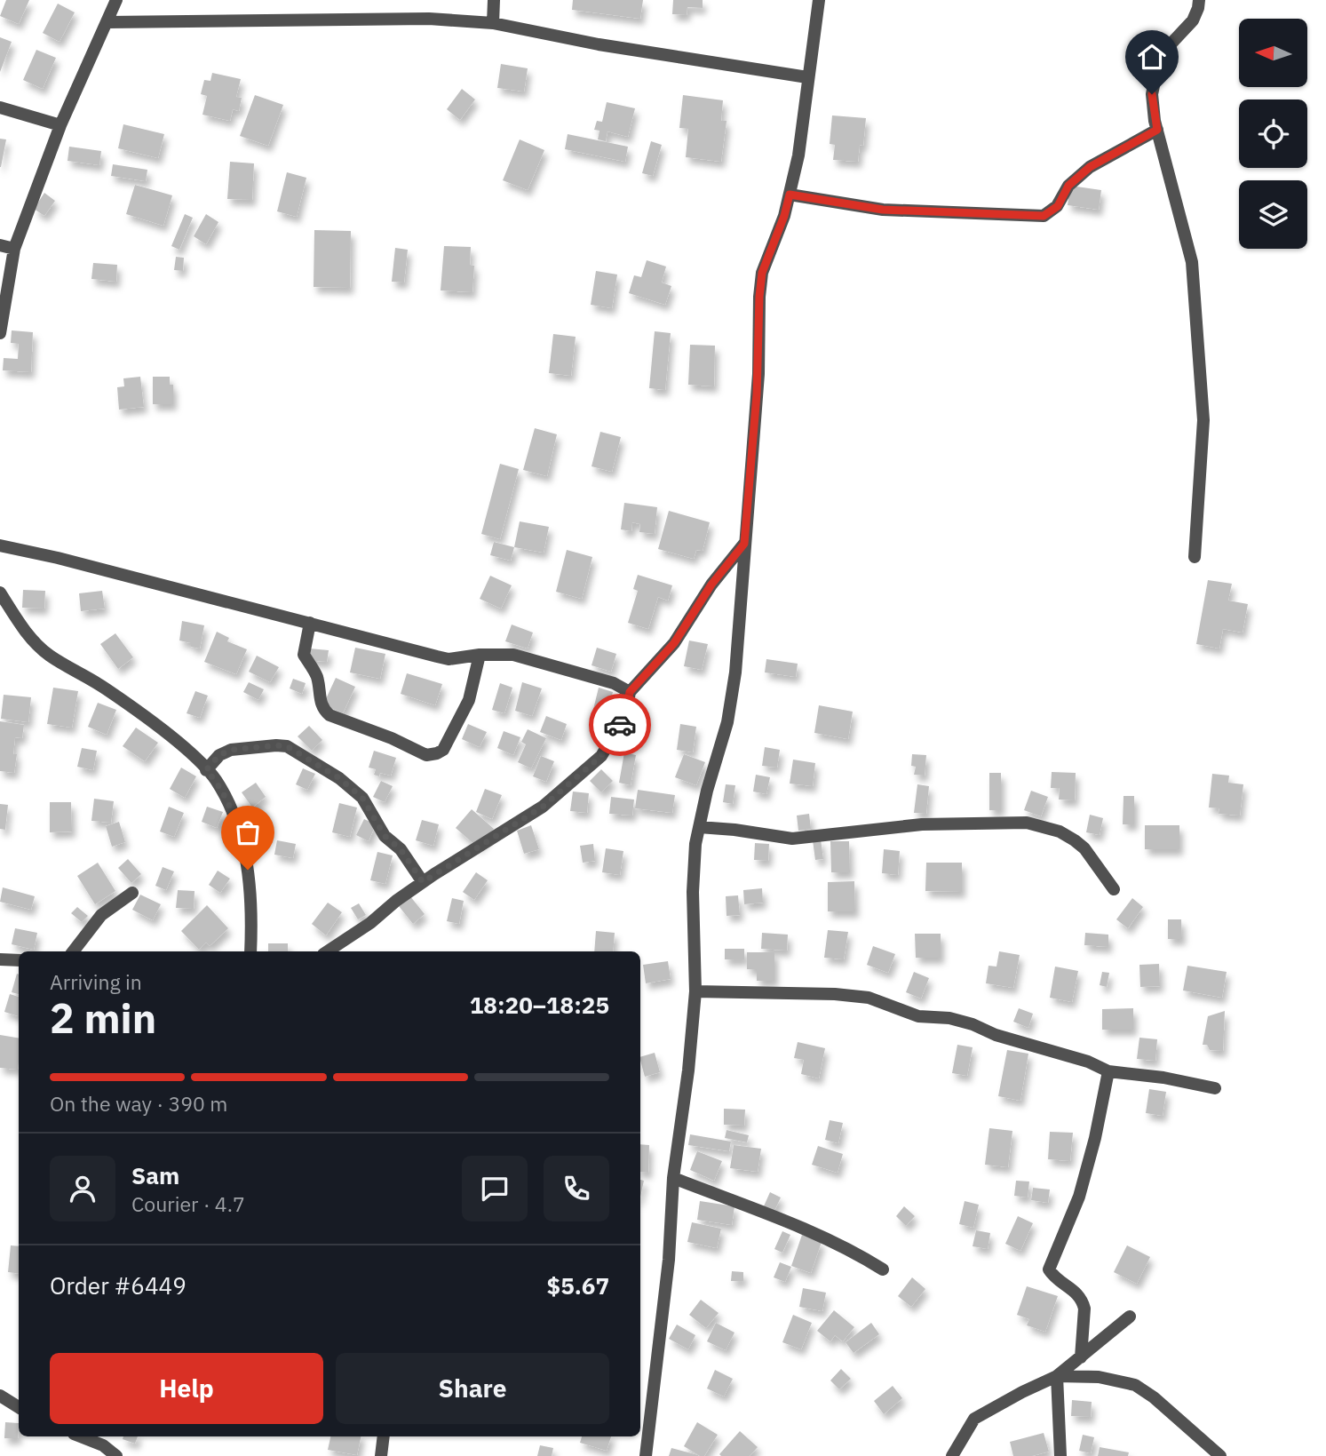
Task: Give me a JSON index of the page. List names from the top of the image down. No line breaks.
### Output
{"north":"left","page":{"heading":["2 min","Arriving in","18:20–18:25"],"panel":["Sam","Courier · 4.7","Order #6449","$5.67"],"bar":"On the way · 390 m","buttons":["Help","Share"]}}
